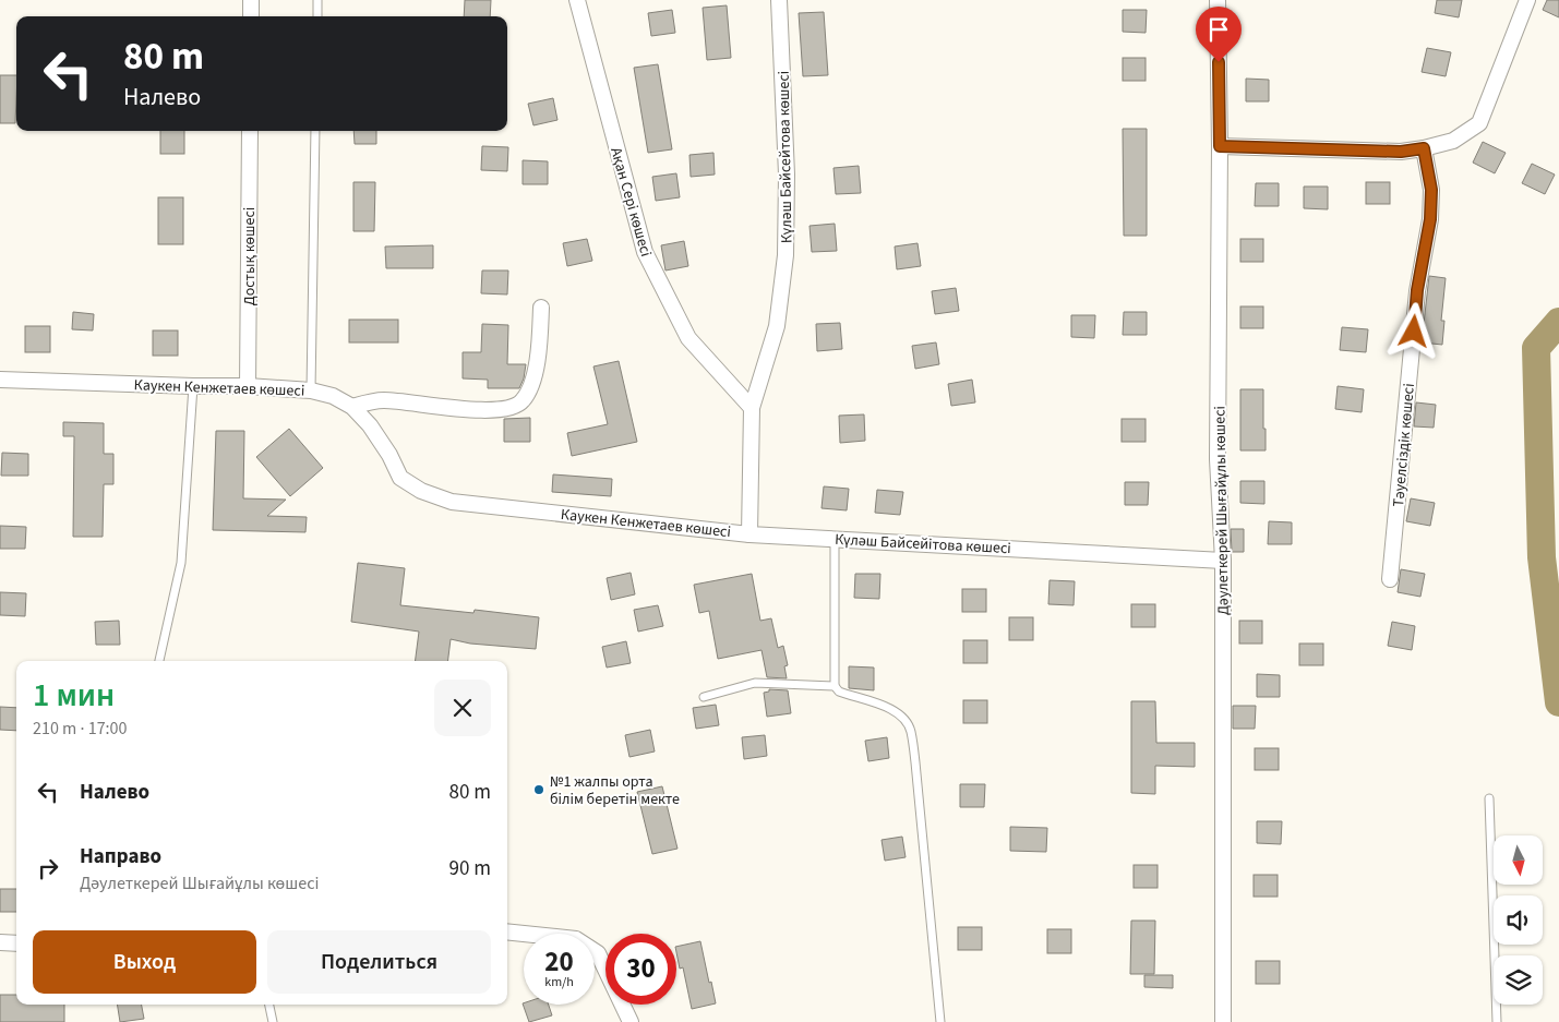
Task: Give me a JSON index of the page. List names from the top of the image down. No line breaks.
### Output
{"streets":{"street":["Күләш Байсейтова көшесі","Ақан Сері көшесі","Достық көшесі","Каукен Кенжетаев көшесі","Тәуелсіздік көшесі","Дәулеткерей Шығайұлы көшесі","Күләш Байсейітова көшесі"]},"crossings":[["Күләш Байсейтова көшесі","Ақан Сері көшесі"],["Достық көшесі","Каукен Кенжетаев көшесі"],["Каукен Кенжетаев көшесі","Күләш Байсейітова көшесі"],["Дәулеткерей Шығайұлы көшесі","Күләш Байсейітова көшесі"]],"places":["№1 жалпы орта білім беретін мекте"],"north":"bottom","page":{"turn":["80 m","Налево"],"heading":["1 мин","210 m · 17:00"],"list":[{"name":"Налево","value":"80 m"},{"name":"Направо","note":"Дәулеткерей Шығайұлы көшесі","value":"90 m"}],"buttons":["Выход","Поделиться"],"speed":"20 km/h","limit":"30"}}
